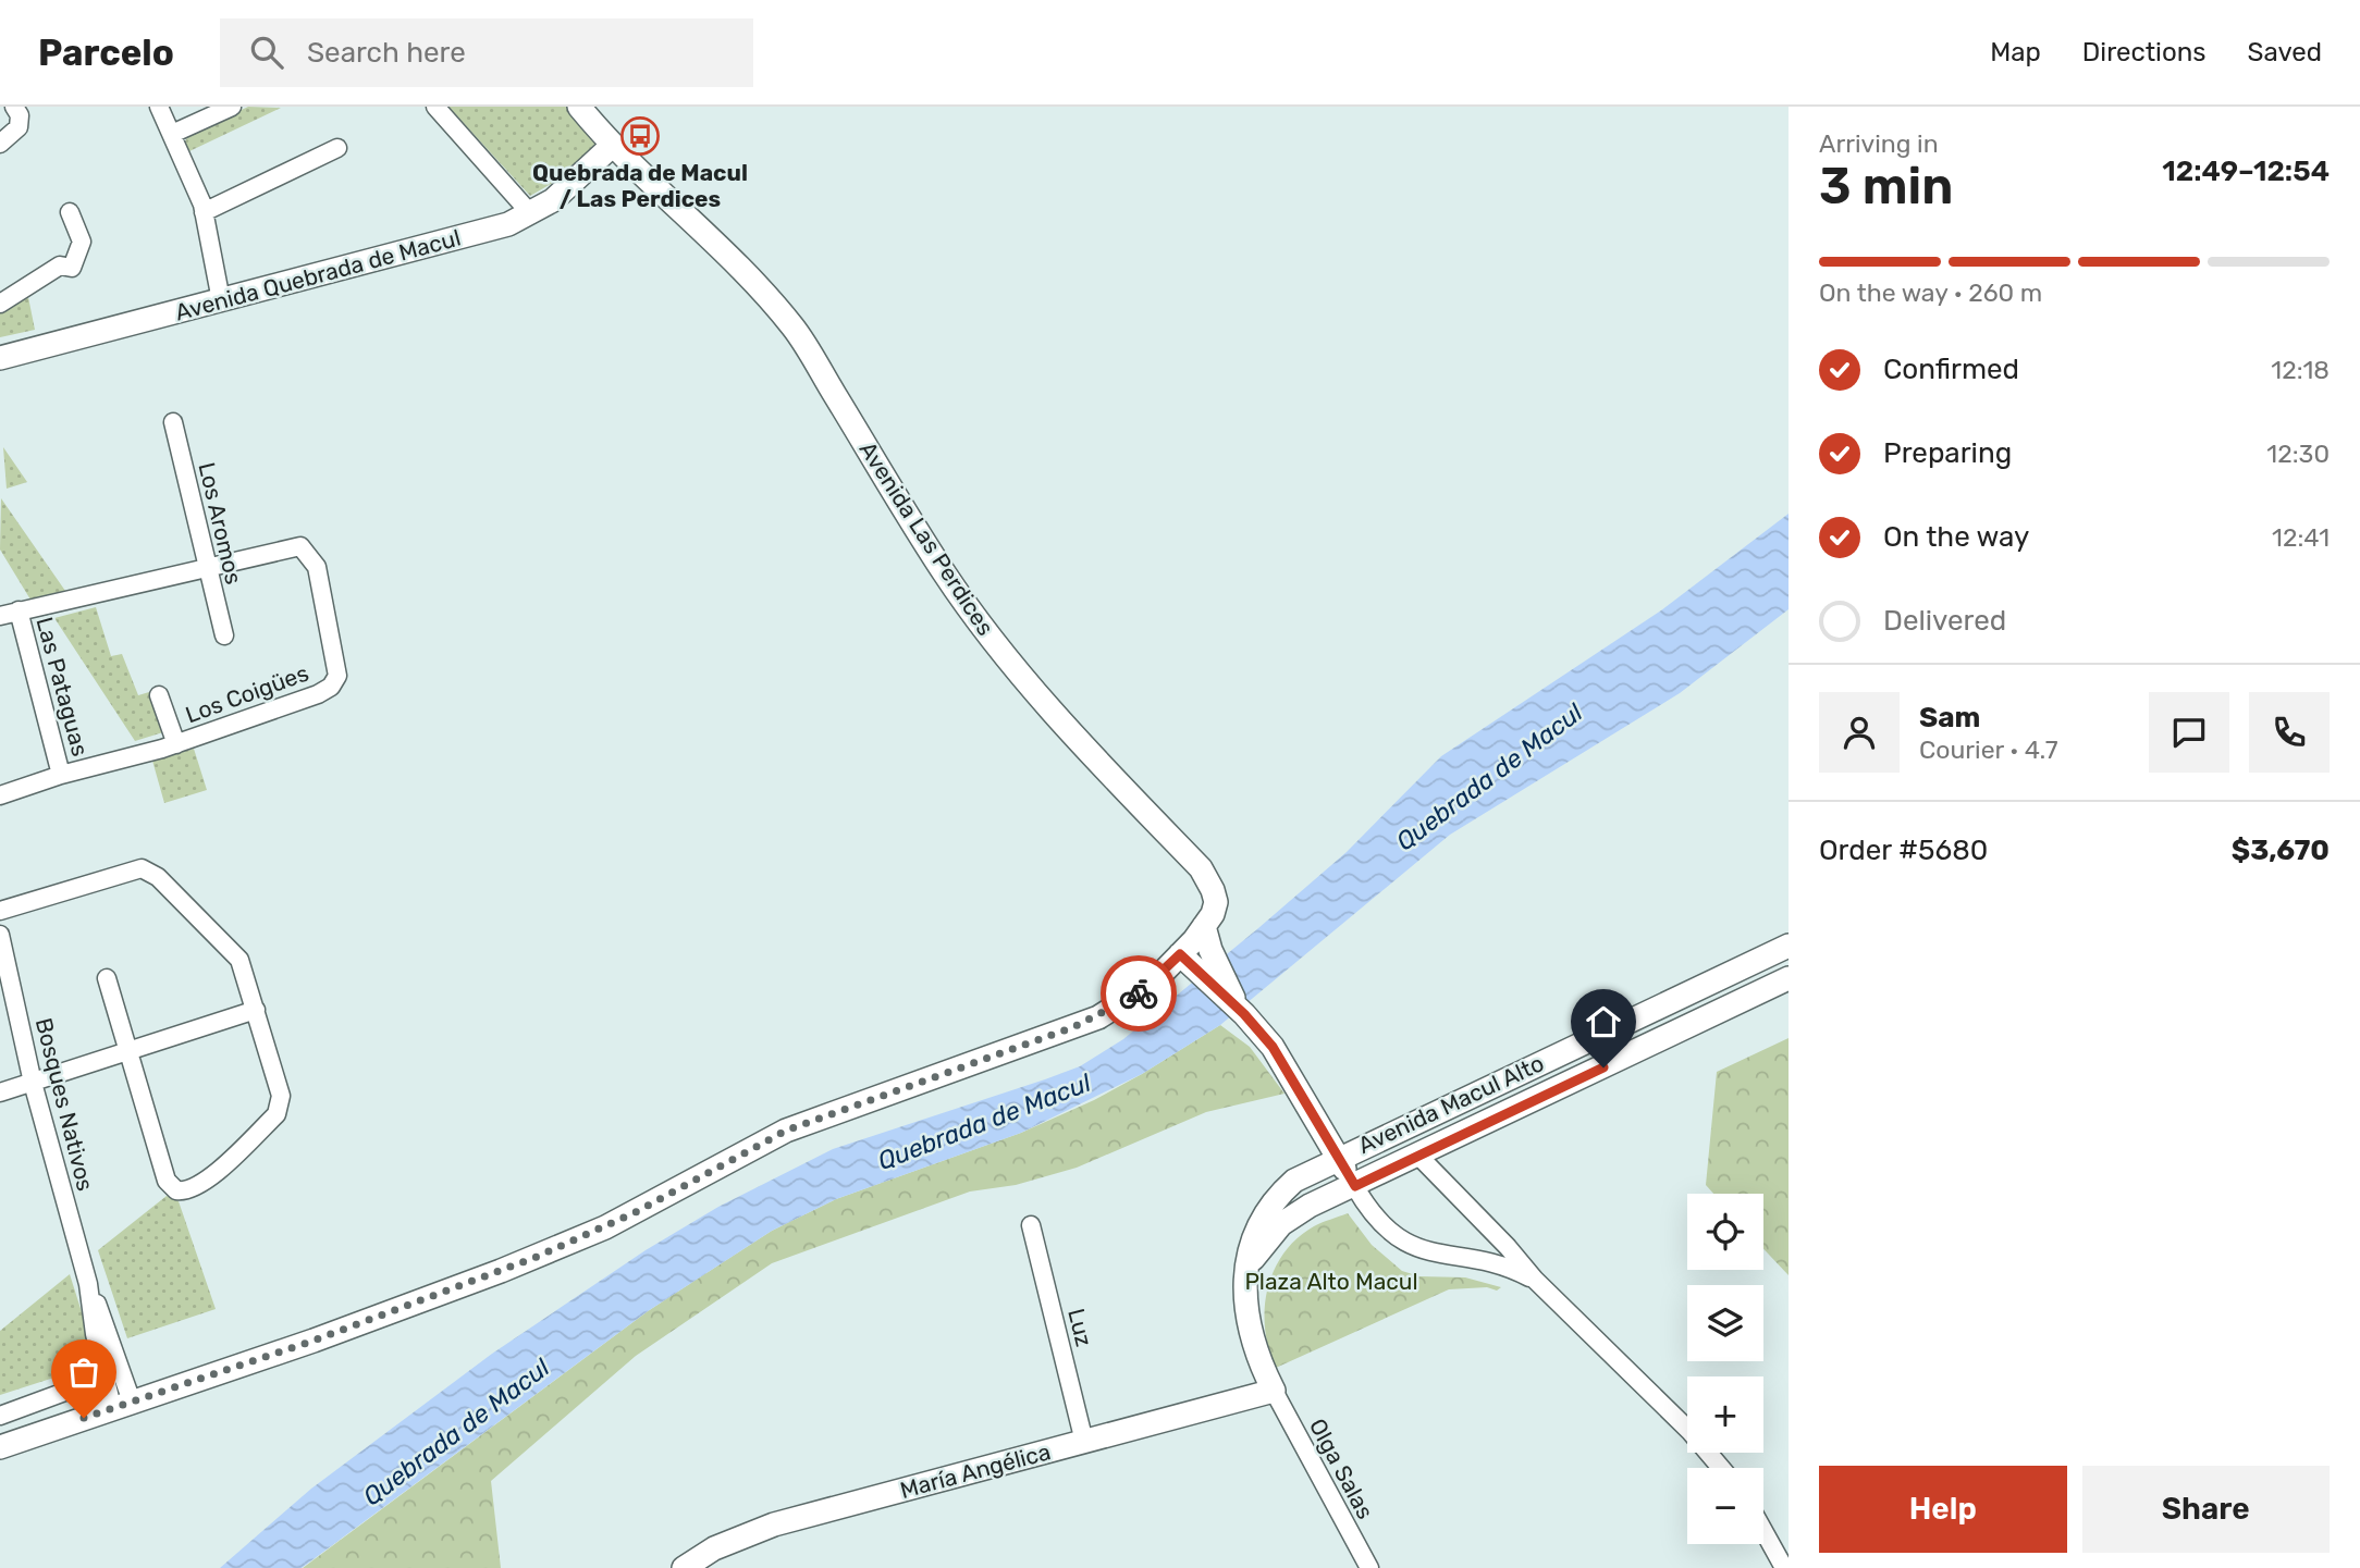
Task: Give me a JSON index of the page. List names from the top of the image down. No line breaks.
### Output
{"streets":{"street":["Avenida Quebrada de Macul","Los Aromos","Avenida Las Perdices","Las Pataguas","Los Coigües","Bosques Nativos","Avenida Macul Alto","Luz","Olga Salas","María Angélica"]},"crossings":[["Avenida Quebrada de Macul","Avenida Las Perdices"],["Los Aromos","Los Coigües"],["Las Pataguas","Los Coigües"],["Avenida Macul Alto","Olga Salas"],["Avenida Macul Alto","María Angélica"],["Luz","María Angélica"],["Olga Salas","María Angélica"]],"water":["Quebrada de Macul"],"parks":["Plaza Alto Macul"],"places":{"bus stop":["Quebrada de Macul / Las Perdices"]},"page":{"header":"Parcelo","search":"Search here","nav":["Map","Directions","Saved"],"heading":["3 min","Arriving in","12:49–12:54"],"panel":["Sam","Courier · 4.7","Order #5680","$3,670"],"bar":"On the way · 260 m","list":[["Confirmed","12:18"],["Preparing","12:30"],["On the way","12:41"],"Delivered"],"map_buttons":["+","−"],"buttons":["Help","Share"]}}
